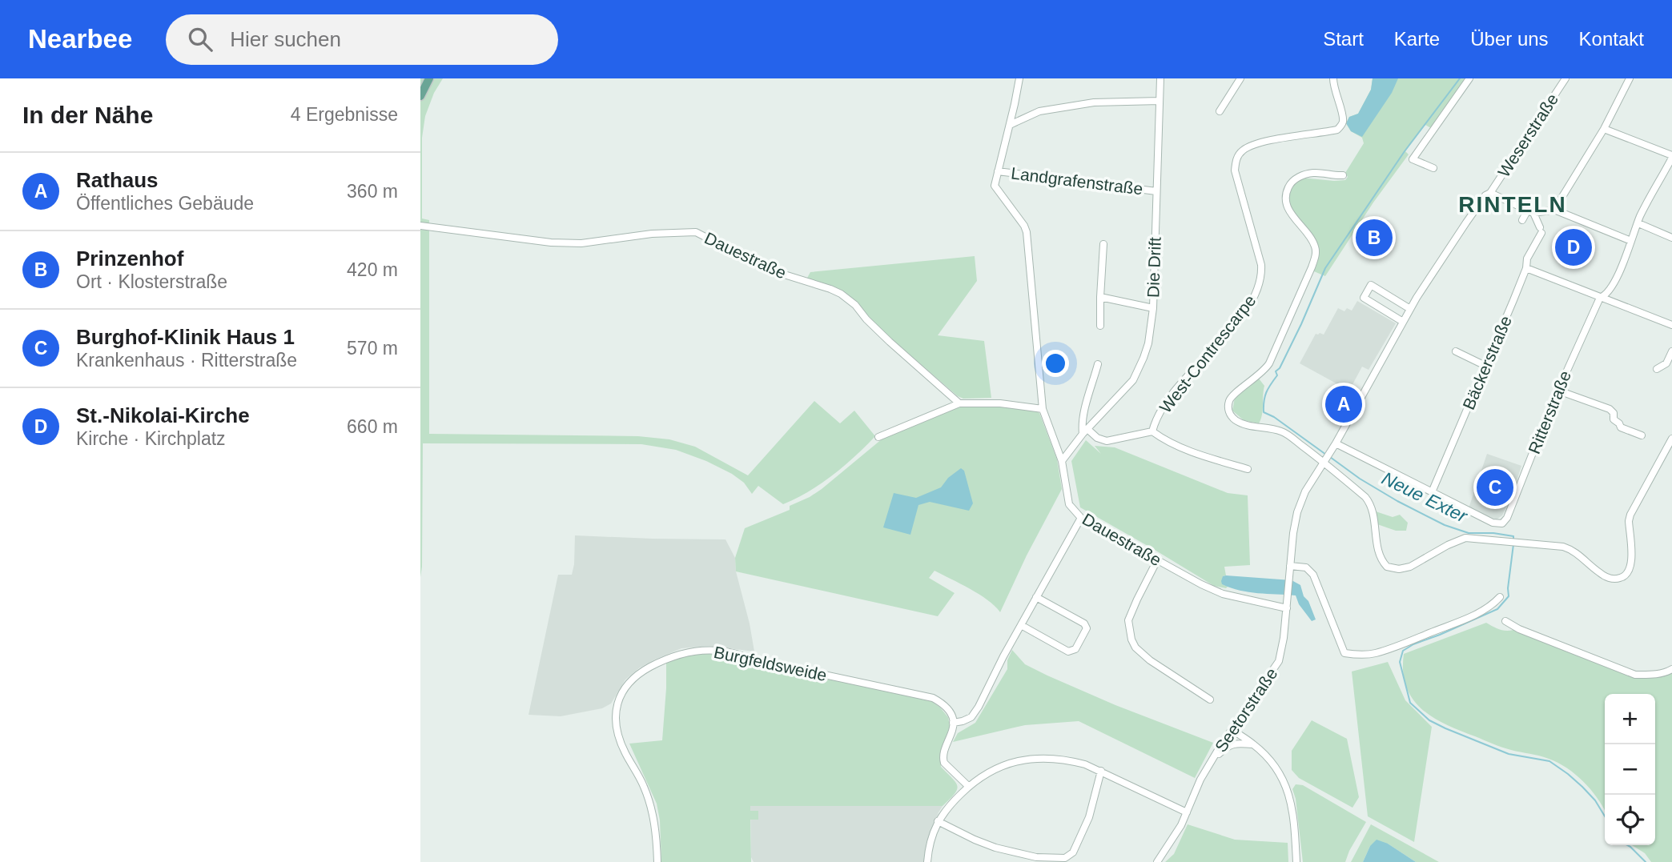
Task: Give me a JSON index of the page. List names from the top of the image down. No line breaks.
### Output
{"streets":{"street":["Weserstraße","Landgrafenstraße","Dauestraße","Die Drift","West-Contrescarpe","Bäckerstraße","Ritterstraße","Burgfeldsweide","Seetorstraße"]},"crossings":[["Weserstraße","Seetorstraße"],["Landgrafenstraße","Dauestraße"],["Landgrafenstraße","Die Drift"],["Dauestraße","Die Drift"],["Dauestraße","Seetorstraße"],["Die Drift","West-Contrescarpe"],["Bäckerstraße","Ritterstraße"]],"districts":["RINTELN"],"water":["Neue Exter"],"page":{"header":"Nearbee","search":"Hier suchen","nav":["Start","Karte","Über uns","Kontakt"],"heading":["In der Nähe","4 Ergebnisse"],"list":[{"mark":"A","name":"Rathaus","note":"Öffentliches Gebäude","value":"360 m"},{"mark":"B","name":"Prinzenhof","note":"Ort · Klosterstraße","value":"420 m"},{"mark":"C","name":"Burghof-Klinik Haus 1","note":"Krankenhaus · Ritterstraße","value":"570 m"},{"mark":"D","name":"St.-Nikolai-Kirche","note":"Kirche · Kirchplatz","value":"660 m"}],"pins":["B","D","A","C"],"map_buttons":["+","−"]}}
